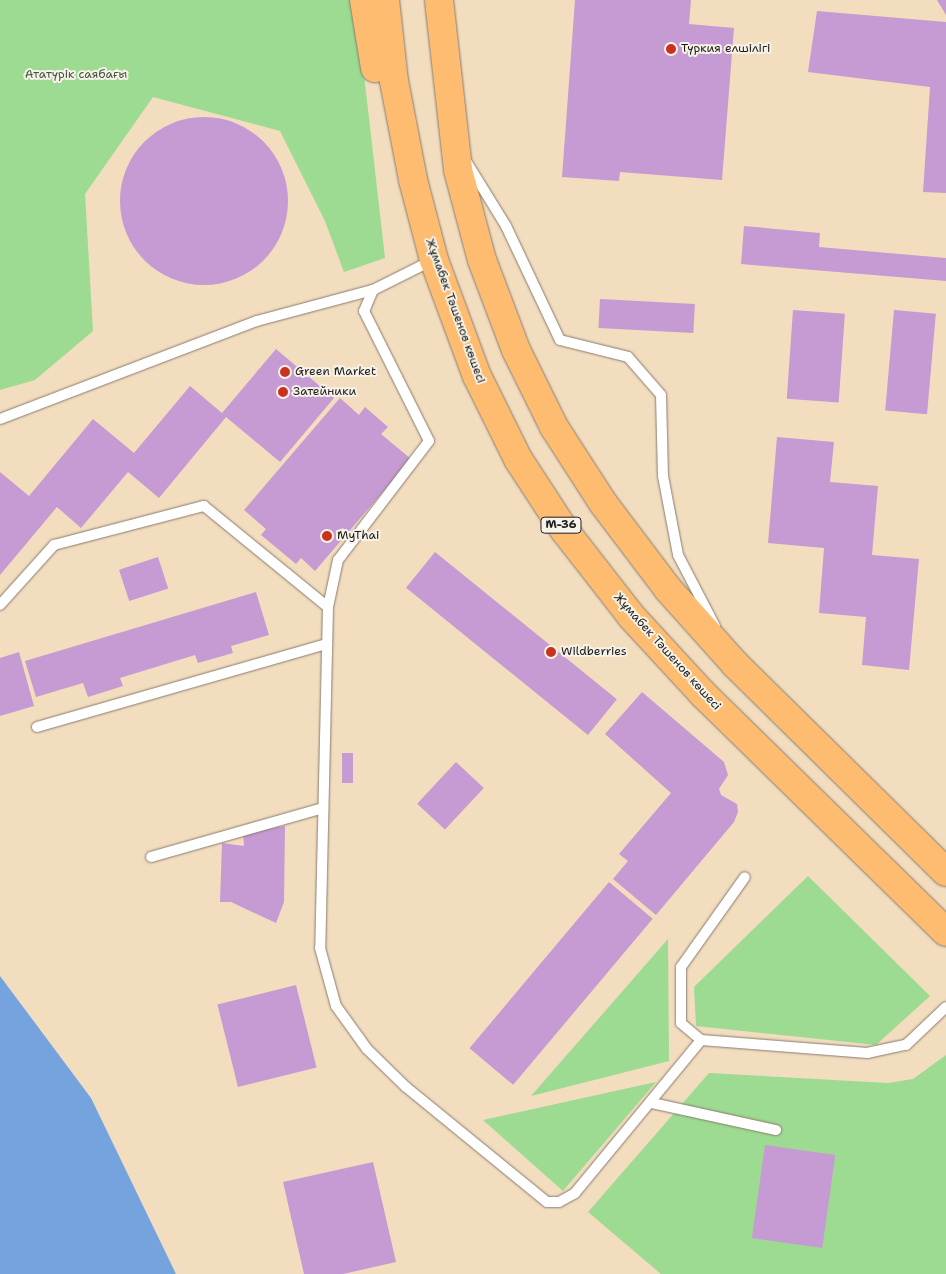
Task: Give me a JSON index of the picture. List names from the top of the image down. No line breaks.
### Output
{"streets":{"main road":["Жұмабек Тәшенов көшесі","M-36"]},"parks":["Ататүрік саябағы"],"places":["Түркия елшілігі","Green Market","Затейники","MyThai","Wildberries"]}
